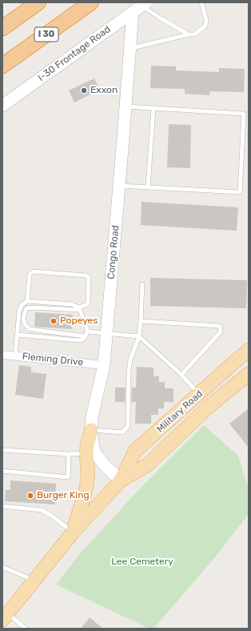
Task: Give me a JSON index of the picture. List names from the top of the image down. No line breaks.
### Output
{"streets":{"highway":["I 30"],"main road":["Military Road"],"street":["I-30 Frontage Road","Congo Road","Fleming Drive"]},"crossings":[["I-30 Frontage Road","Congo Road"],["Congo Road","Fleming Drive"]],"parks":["Lee Cemetery"],"places":["Exxon","Popeyes","Burger King"]}
